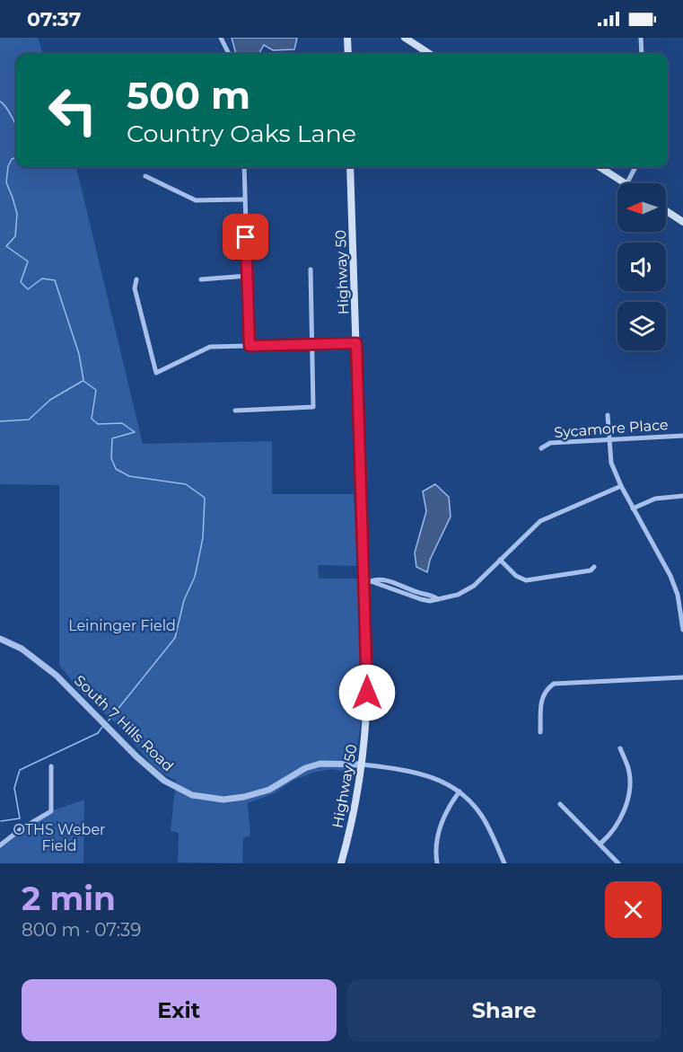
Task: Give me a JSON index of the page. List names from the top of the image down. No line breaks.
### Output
{"streets":{"main road":["Highway 50"],"street":["Sycamore Place","South 7 Hills Road"]},"crossings":[["Highway 50","South 7 Hills Road"]],"parks":["Leininger Field","OTHS Weber Field"],"north":"left","page":{"status":"07:37","turn":["500 m","Country Oaks Lane"],"heading":["2 min","800 m · 07:39"],"buttons":["Exit","Share"]}}
